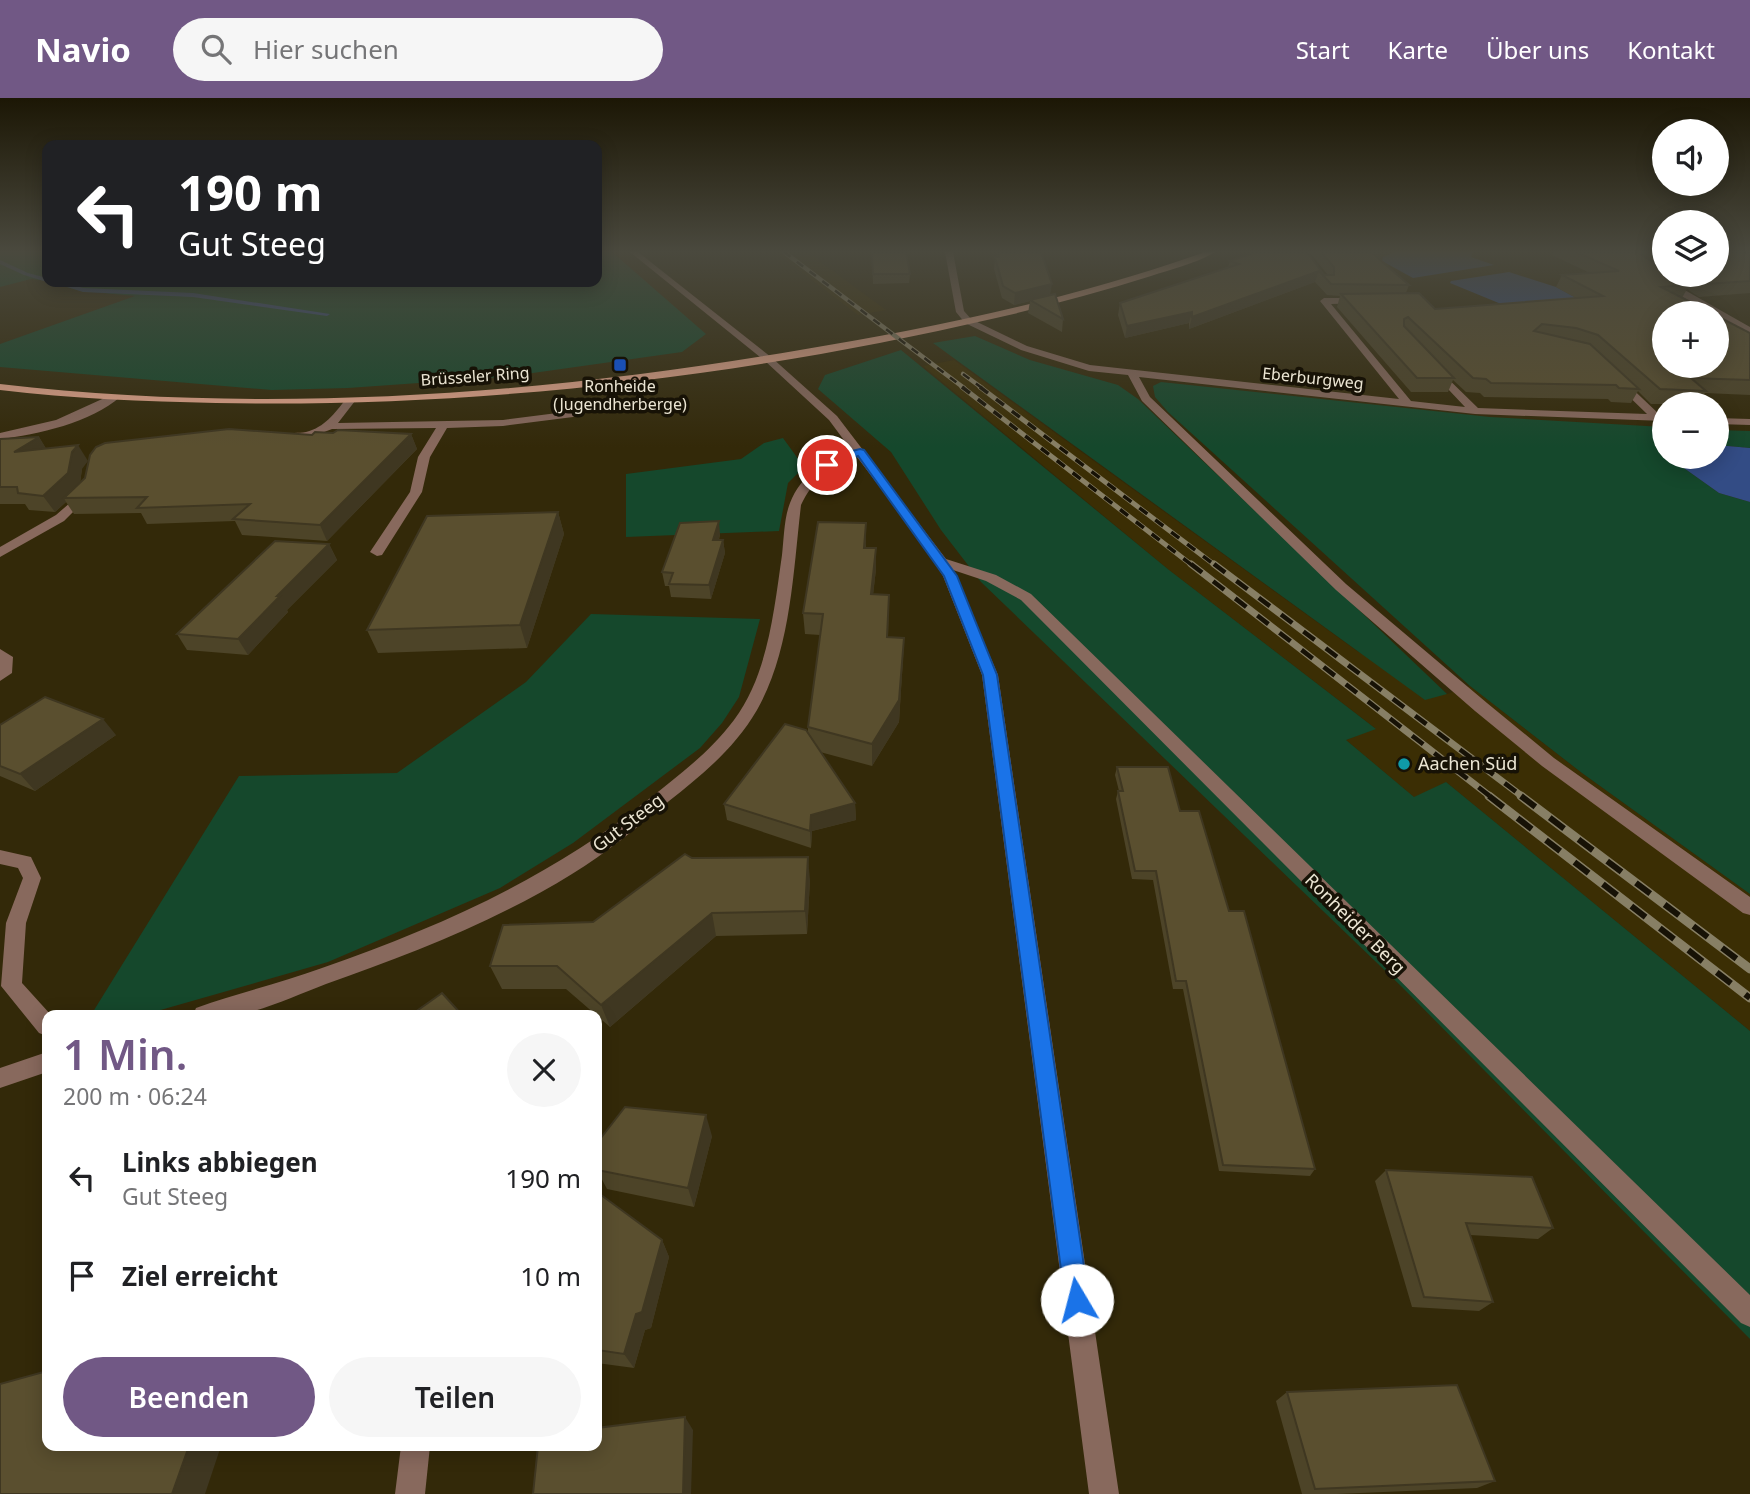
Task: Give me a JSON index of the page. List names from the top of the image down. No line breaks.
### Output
{"streets":{"main road":["Brüsseler Ring"],"street":["Eberburgweg","Gut Steeg","Ronheider Berg"]},"crossings":[["Brüsseler Ring","Eberburgweg"]],"places":{"transit":["Ronheide (Jugendherberge)"],"other":["Aachen Süd"]},"page":{"header":"Navio","search":"Hier suchen","nav":["Start","Karte","Über uns","Kontakt"],"map_buttons":["+","−"],"turn":["190 m","Gut Steeg"],"heading":["1 Min.","200 m · 06:24"],"list":[{"name":"Links abbiegen","note":"Gut Steeg","value":"190 m"},{"name":"Ziel erreicht","value":"10 m"}],"buttons":["Beenden","Teilen"]}}
